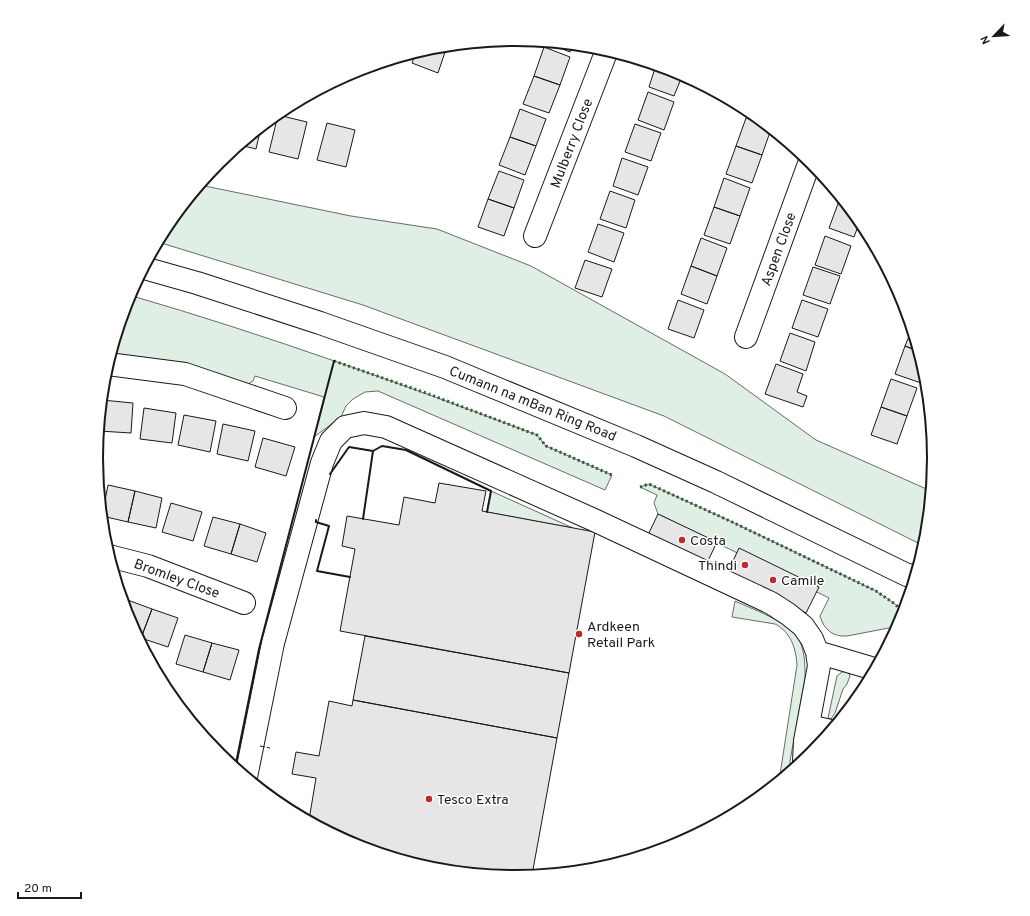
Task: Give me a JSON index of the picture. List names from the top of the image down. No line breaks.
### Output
{"streets":{"main road":["Mulberry Close","Aspen Close","Cumann na mBan Ring Road","Bromley Close"]},"places":["Costa","Thindi","Camile","Ardkeen Retail Park","Tesco Extra"],"scale_bar":"20 m","north":"bottom left"}
